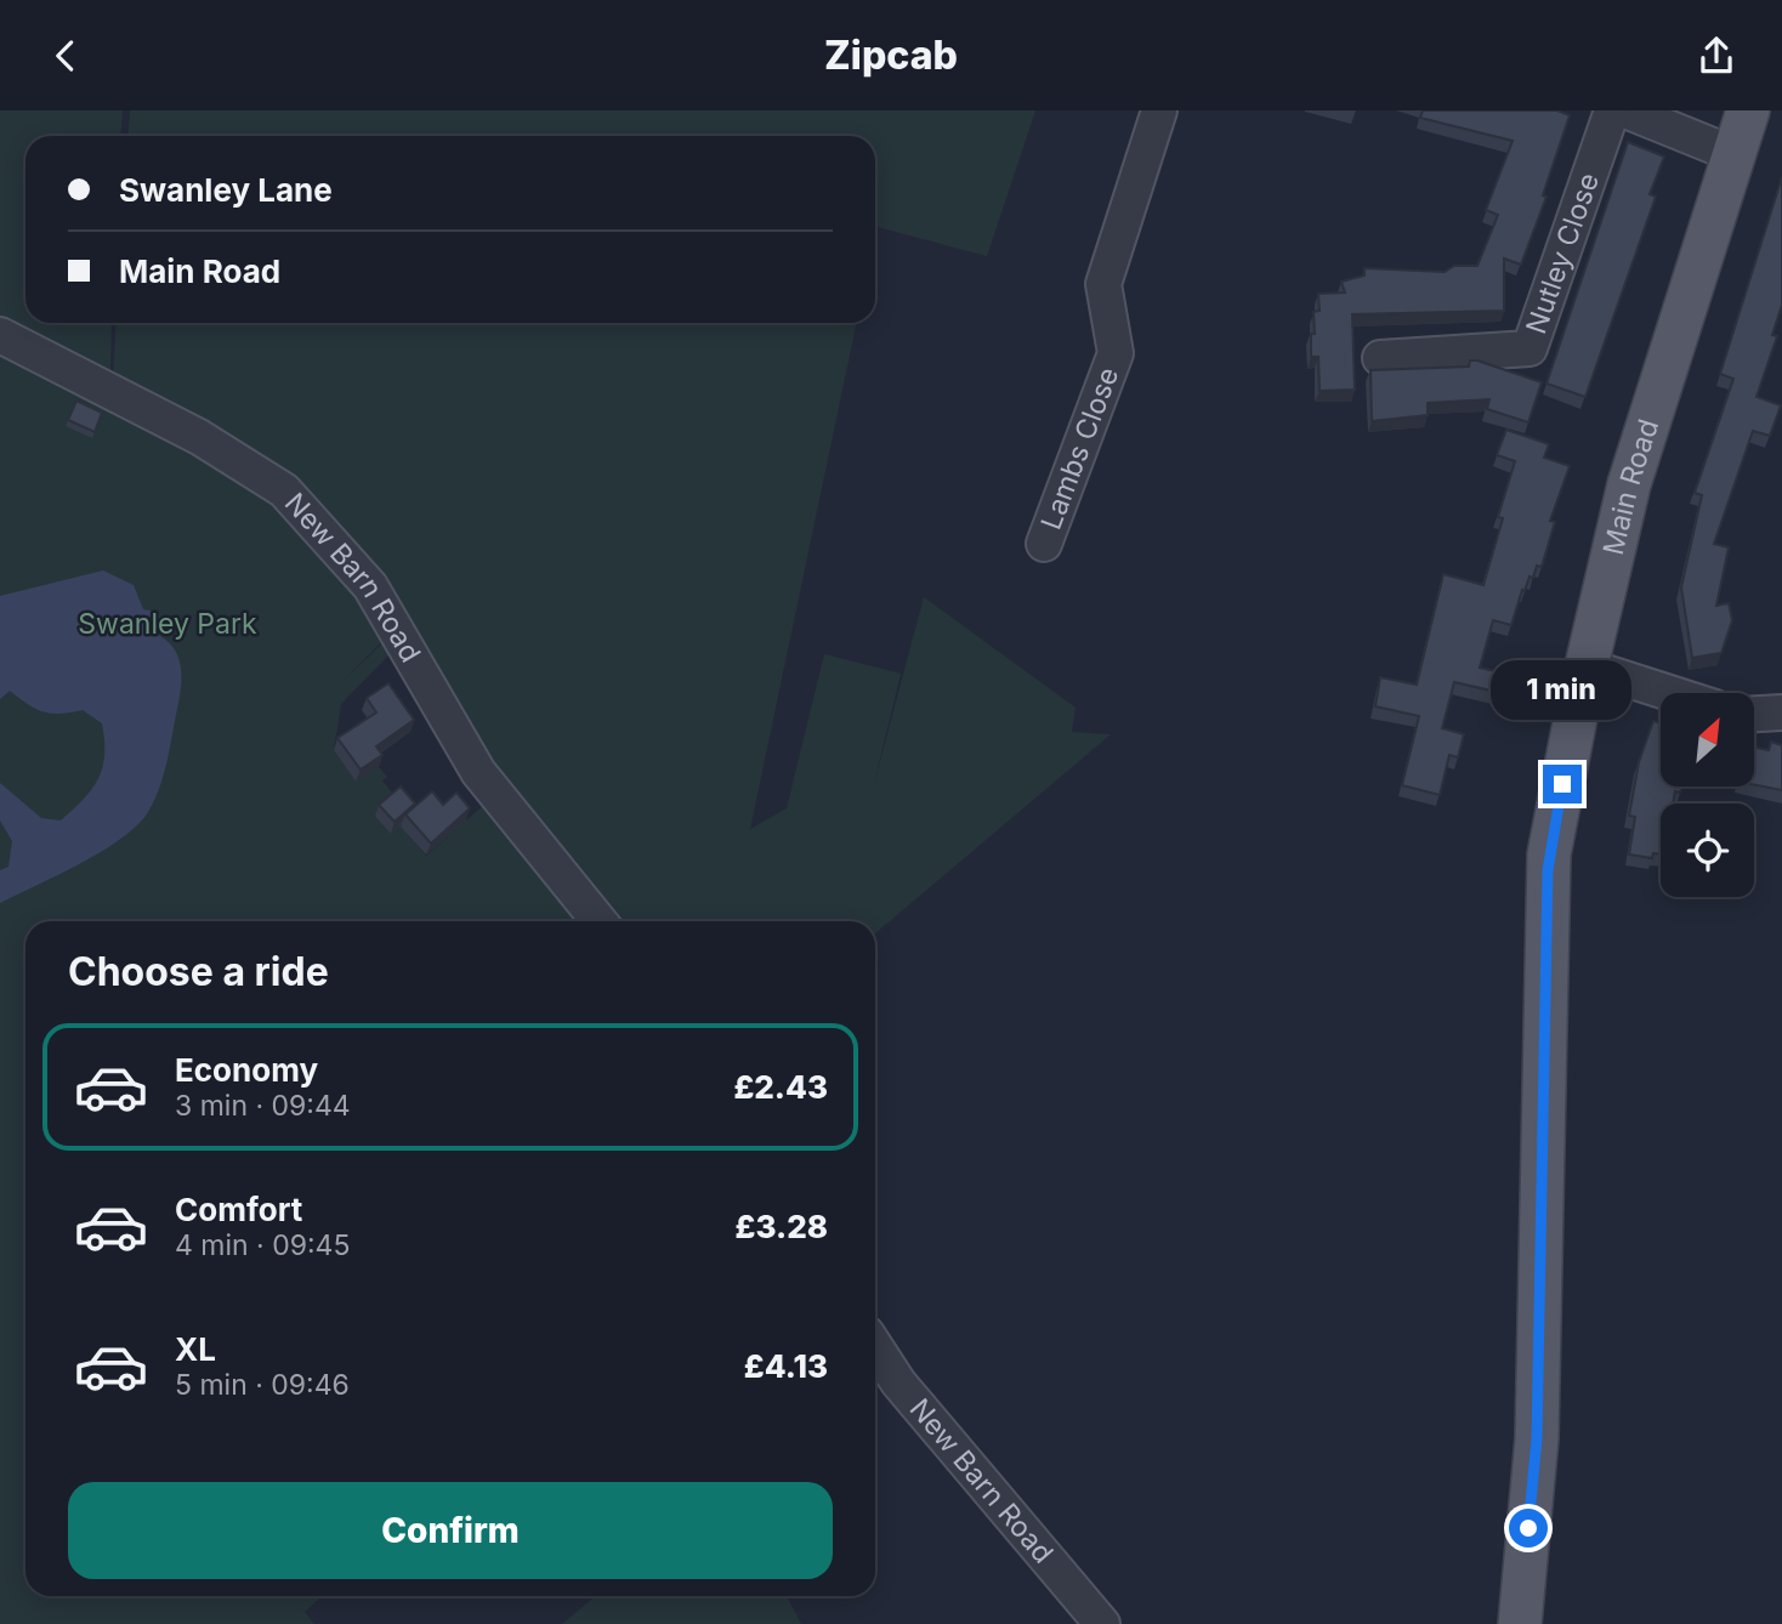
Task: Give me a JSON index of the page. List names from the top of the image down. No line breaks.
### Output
{"streets":{"main road":["Main Road"],"street":["Nutley Close","Lambs Close","New Barn Road"]},"parks":["Swanley Park"],"north":"top right","page":{"header":"Zipcab","banner":["Swanley Lane","Main Road"],"bubble":"1 min","heading":"Choose a ride","list":[{"name":"Economy","note":"3 min · 09:44","value":"£2.43"},{"name":"Comfort","note":"4 min · 09:45","value":"£3.28"},{"name":"XL","note":"5 min · 09:46","value":"£4.13"}],"buttons":"Confirm"}}
